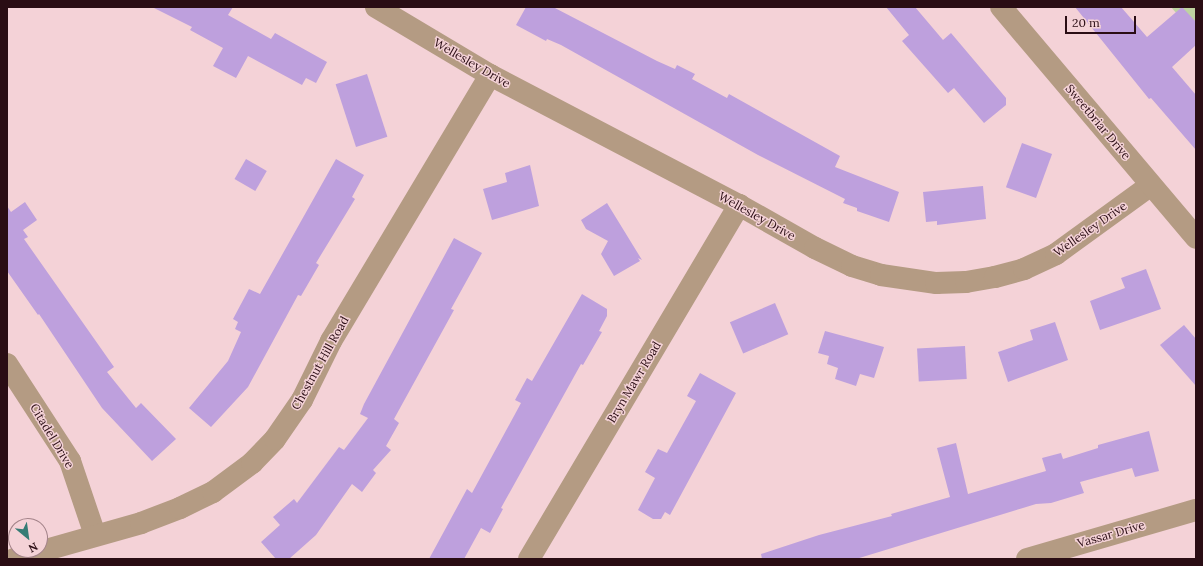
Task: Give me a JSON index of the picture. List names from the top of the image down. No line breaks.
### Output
{"streets":{"street":["Wellesley Drive","Sweetbriar Drive","Chestnut Hill Road","Bryn Mawr Road","Citadel Drive","Vassar Drive"]},"crossings":[["Wellesley Drive","Sweetbriar Drive"],["Wellesley Drive","Chestnut Hill Road"],["Wellesley Drive","Bryn Mawr Road"],["Chestnut Hill Road","Citadel Drive"]],"scale_bar":"20 m","north":"bottom right"}
